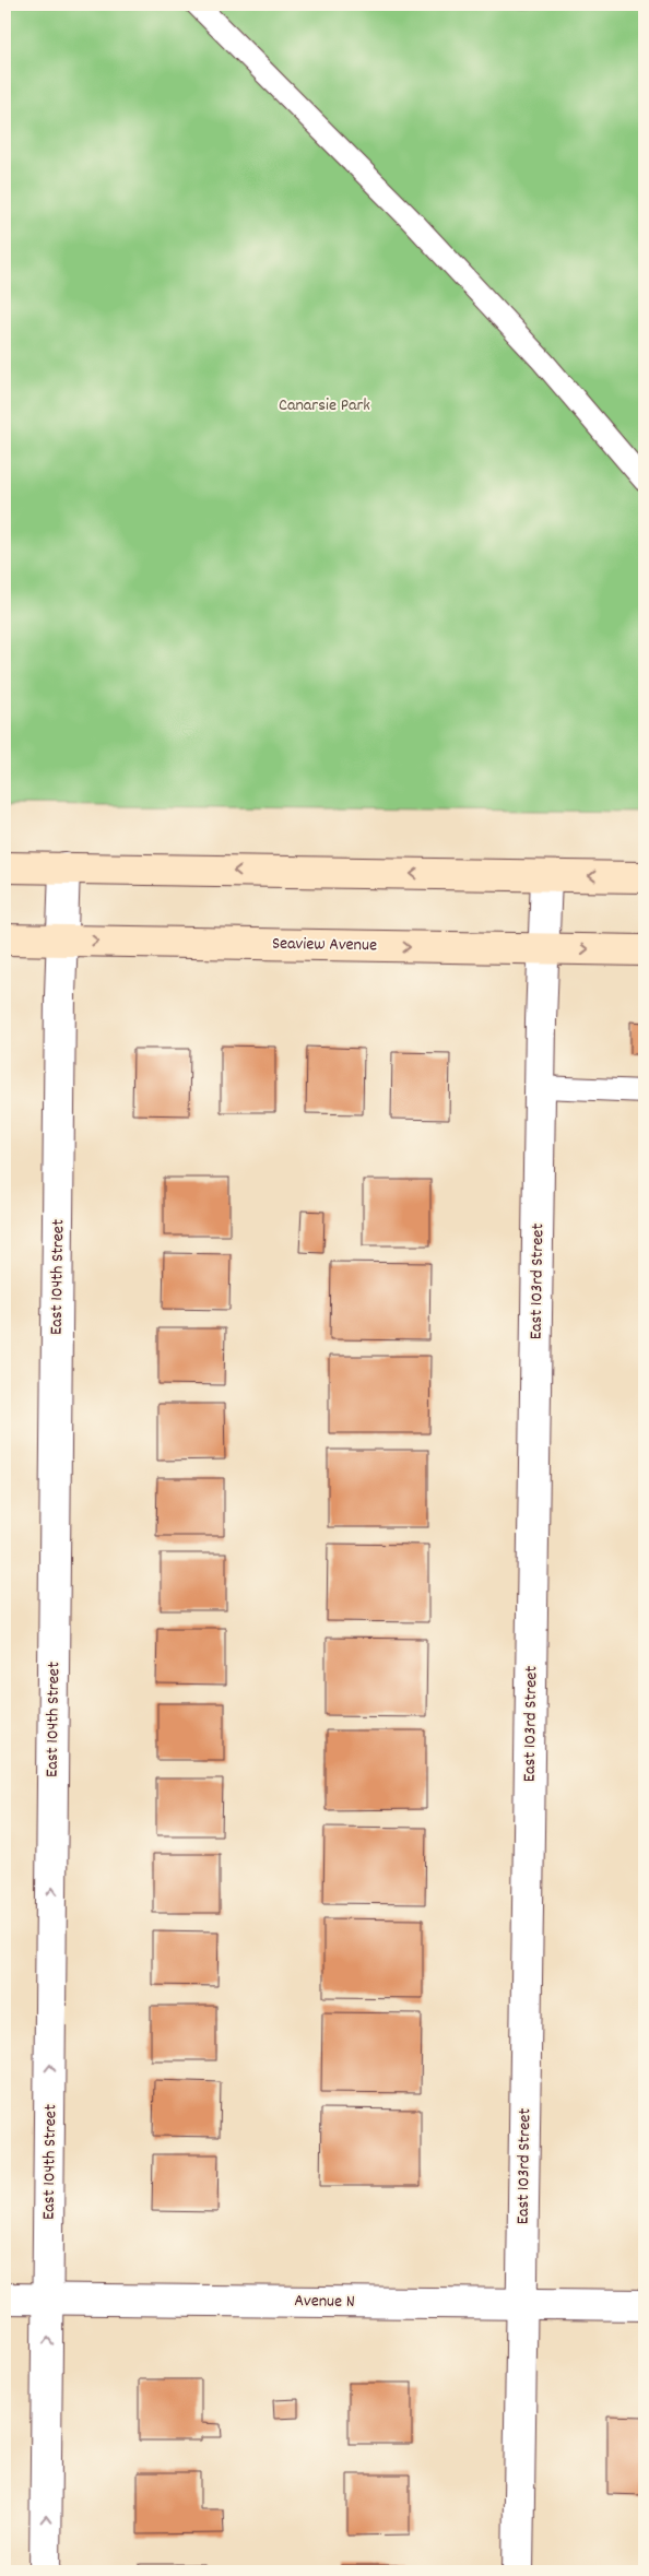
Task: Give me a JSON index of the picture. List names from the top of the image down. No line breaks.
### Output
{"streets":{"street":["Seaview Avenue","East 104th Street","East 103rd Street","Avenue N"]},"crossings":[["Seaview Avenue","East 104th Street"],["Seaview Avenue","East 103rd Street"],["East 104th Street","Avenue N"],["East 103rd Street","Avenue N"]],"one_way":["East 104th Street"],"parks":["Canarsie Park"]}
